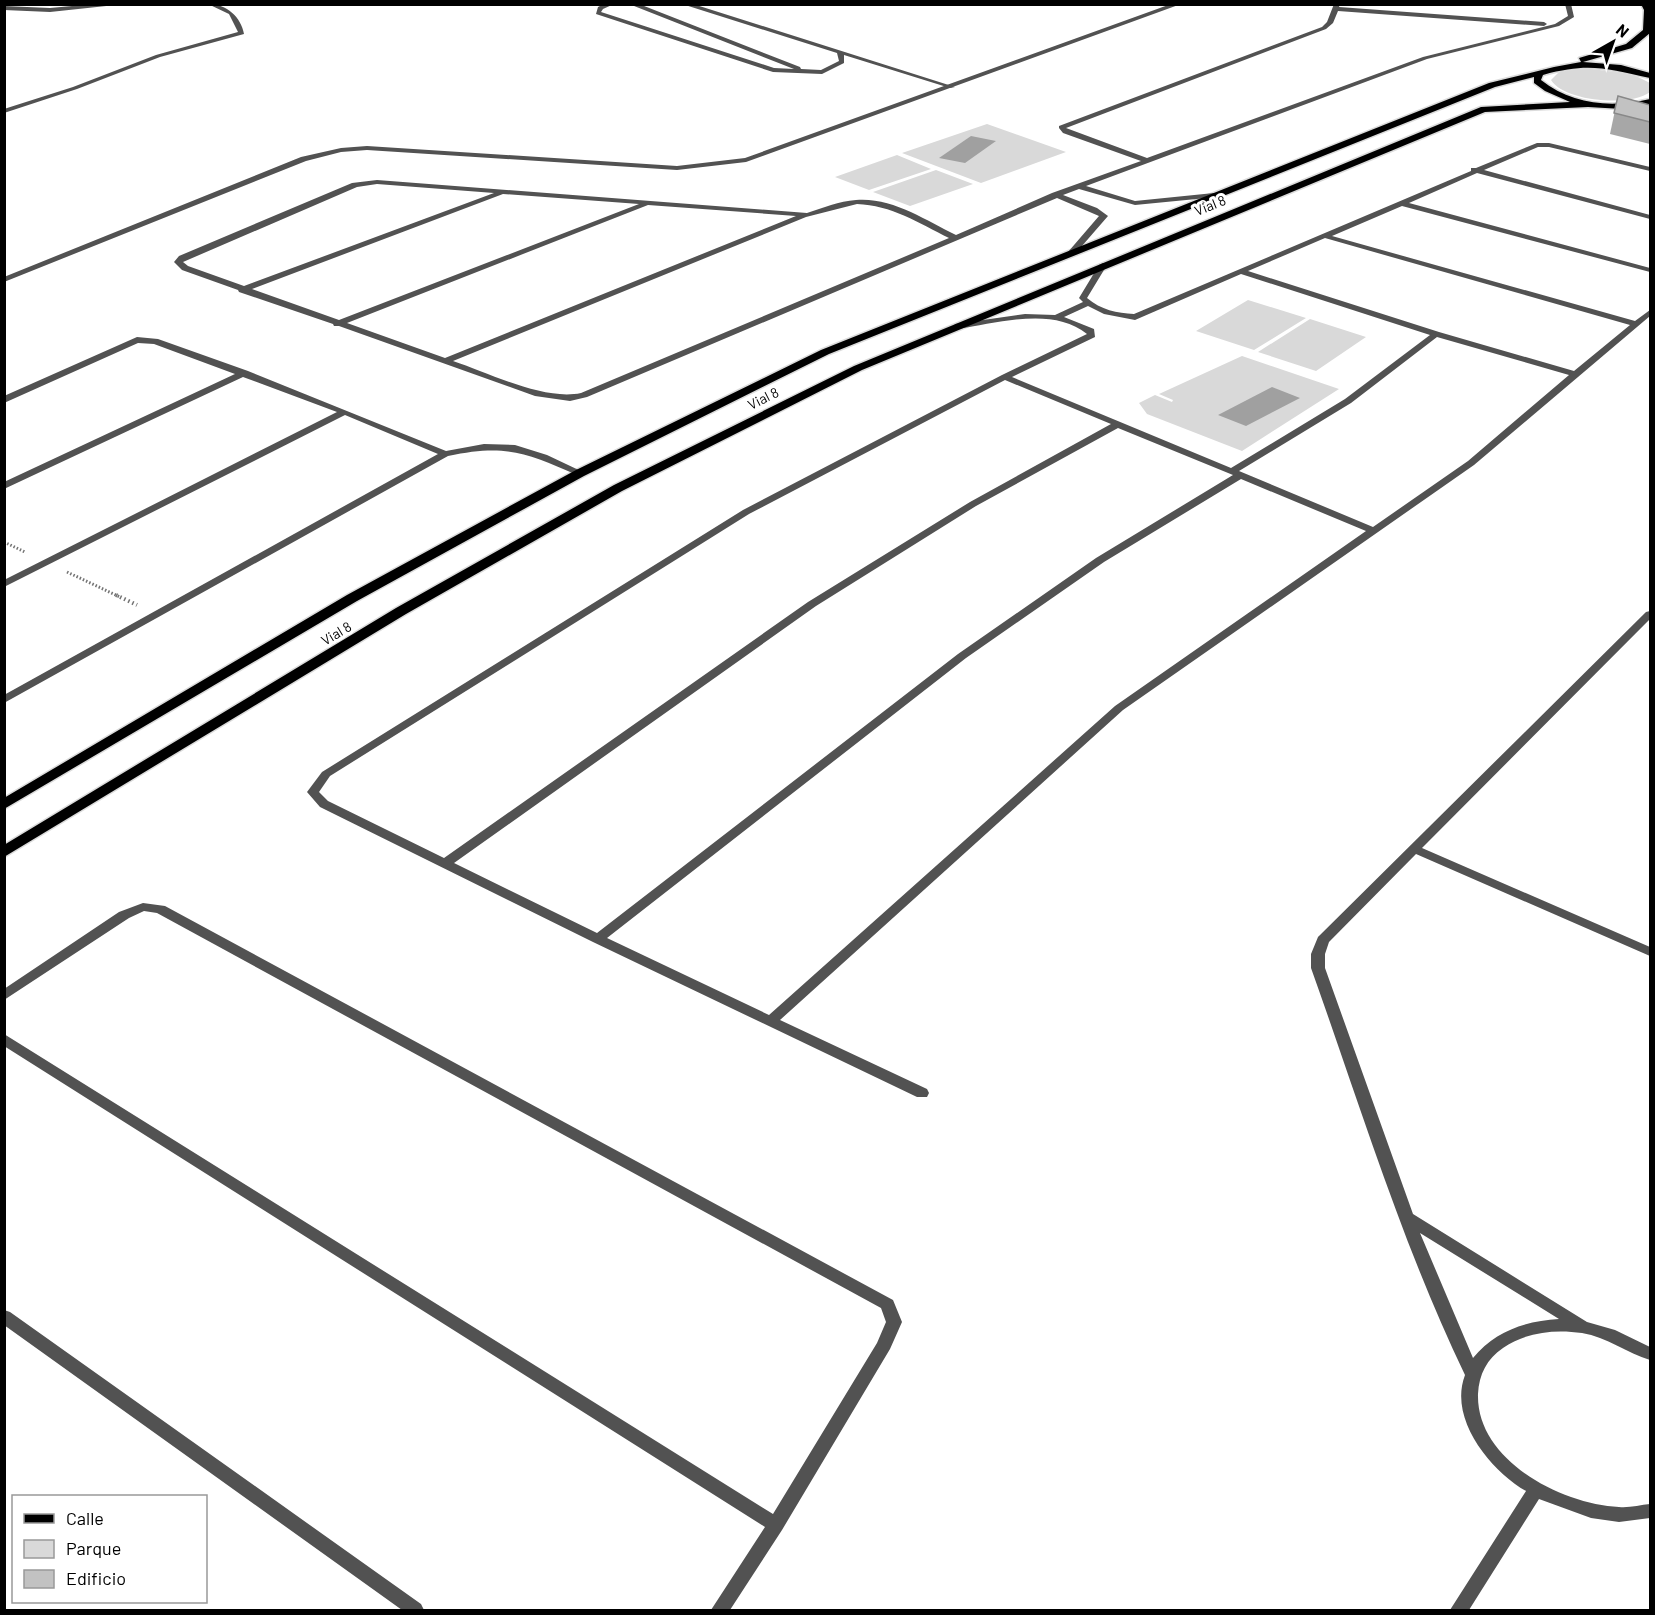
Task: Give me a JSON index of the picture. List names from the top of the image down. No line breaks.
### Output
{"streets":{"main road":["Vial 8"]},"legend":["Calle","Parque","Edificio"],"north":"top right"}
